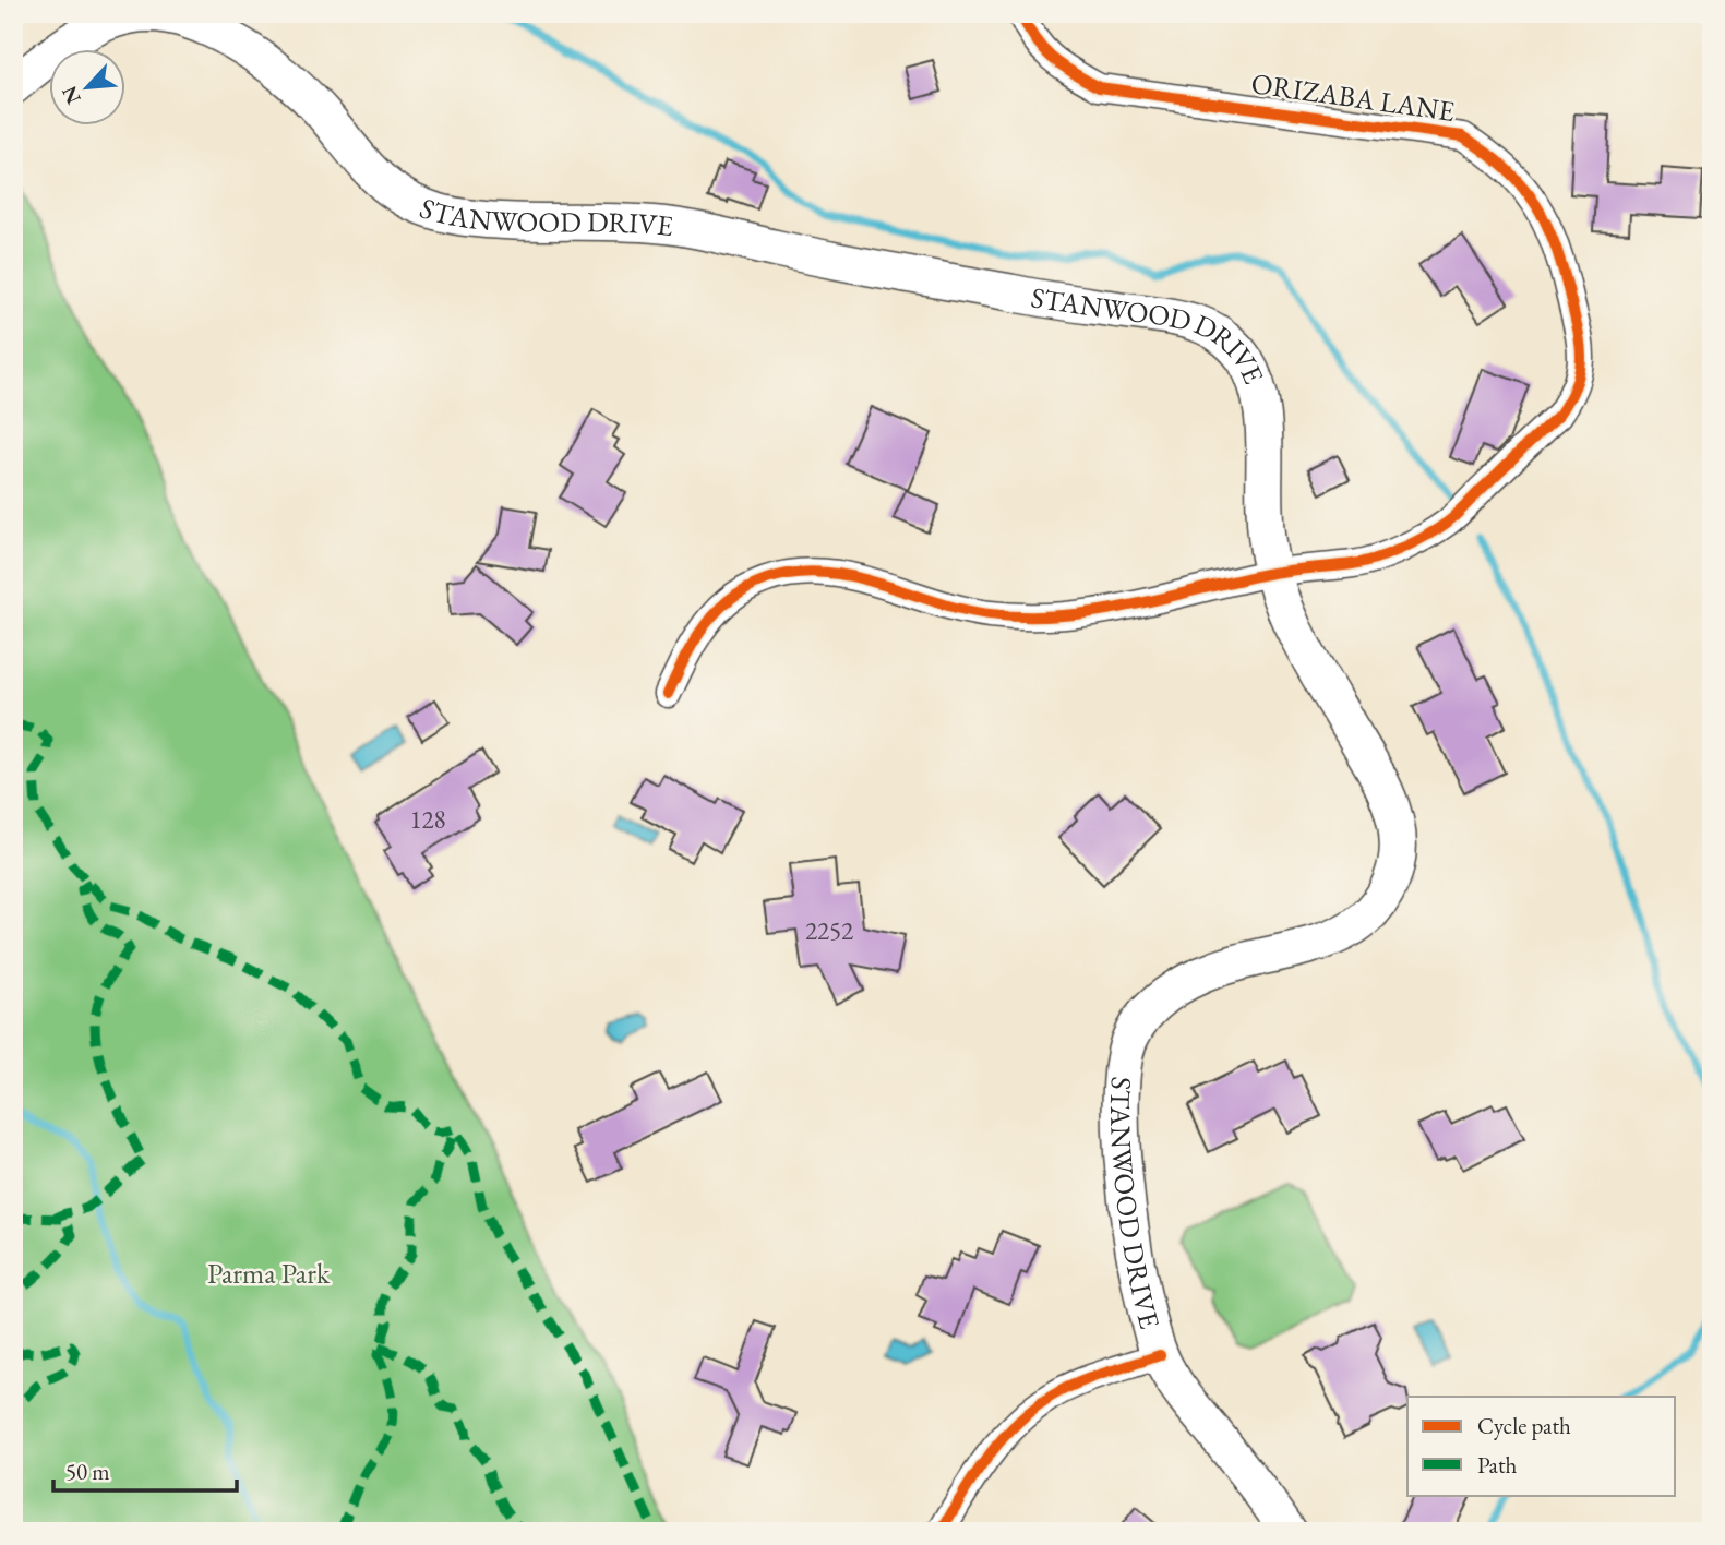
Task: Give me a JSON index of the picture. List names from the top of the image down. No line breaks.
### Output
{"streets":{"main road":["STANWOOD DRIVE"],"street":["ORIZABA LANE"]},"crossings":[["ORIZABA LANE","STANWOOD DRIVE"]],"parks":["Parma Park"],"house_numbers":["128","2252"],"legend":["Cycle path","Path"],"scale_bar":"50 m","north":"bottom left"}
